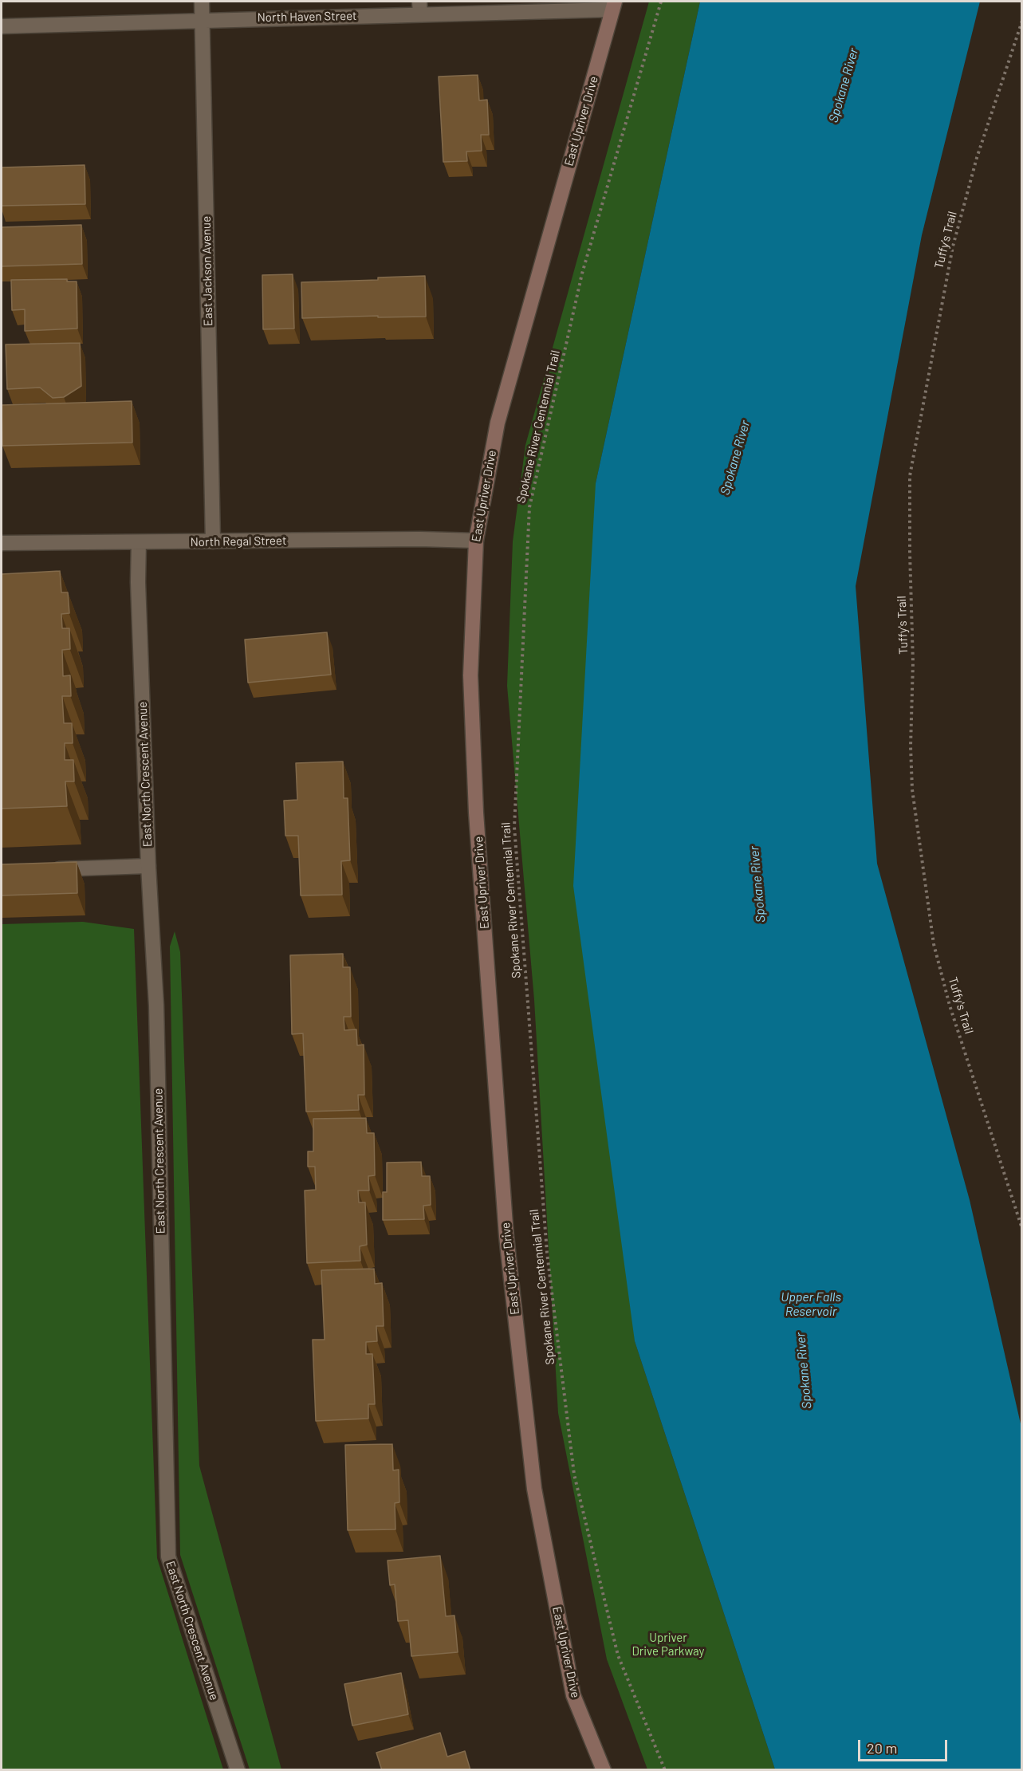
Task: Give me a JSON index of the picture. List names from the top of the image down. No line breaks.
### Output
{"streets":{"street":["North Haven Street","East Upriver Drive","East Jackson Avenue","North Regal Street","East North Crescent Avenue"],"path":["Tuffy's Trail","Spokane River Centennial Trail"]},"crossings":[["North Haven Street","East Upriver Drive"],["North Haven Street","East Jackson Avenue"],["East Upriver Drive","North Regal Street"],["East Jackson Avenue","North Regal Street"],["North Regal Street","East North Crescent Avenue"]],"water":["Spokane River","Upper Falls Reservoir"],"parks":["Upriver Drive Parkway"],"scale_bar":"20 m"}
